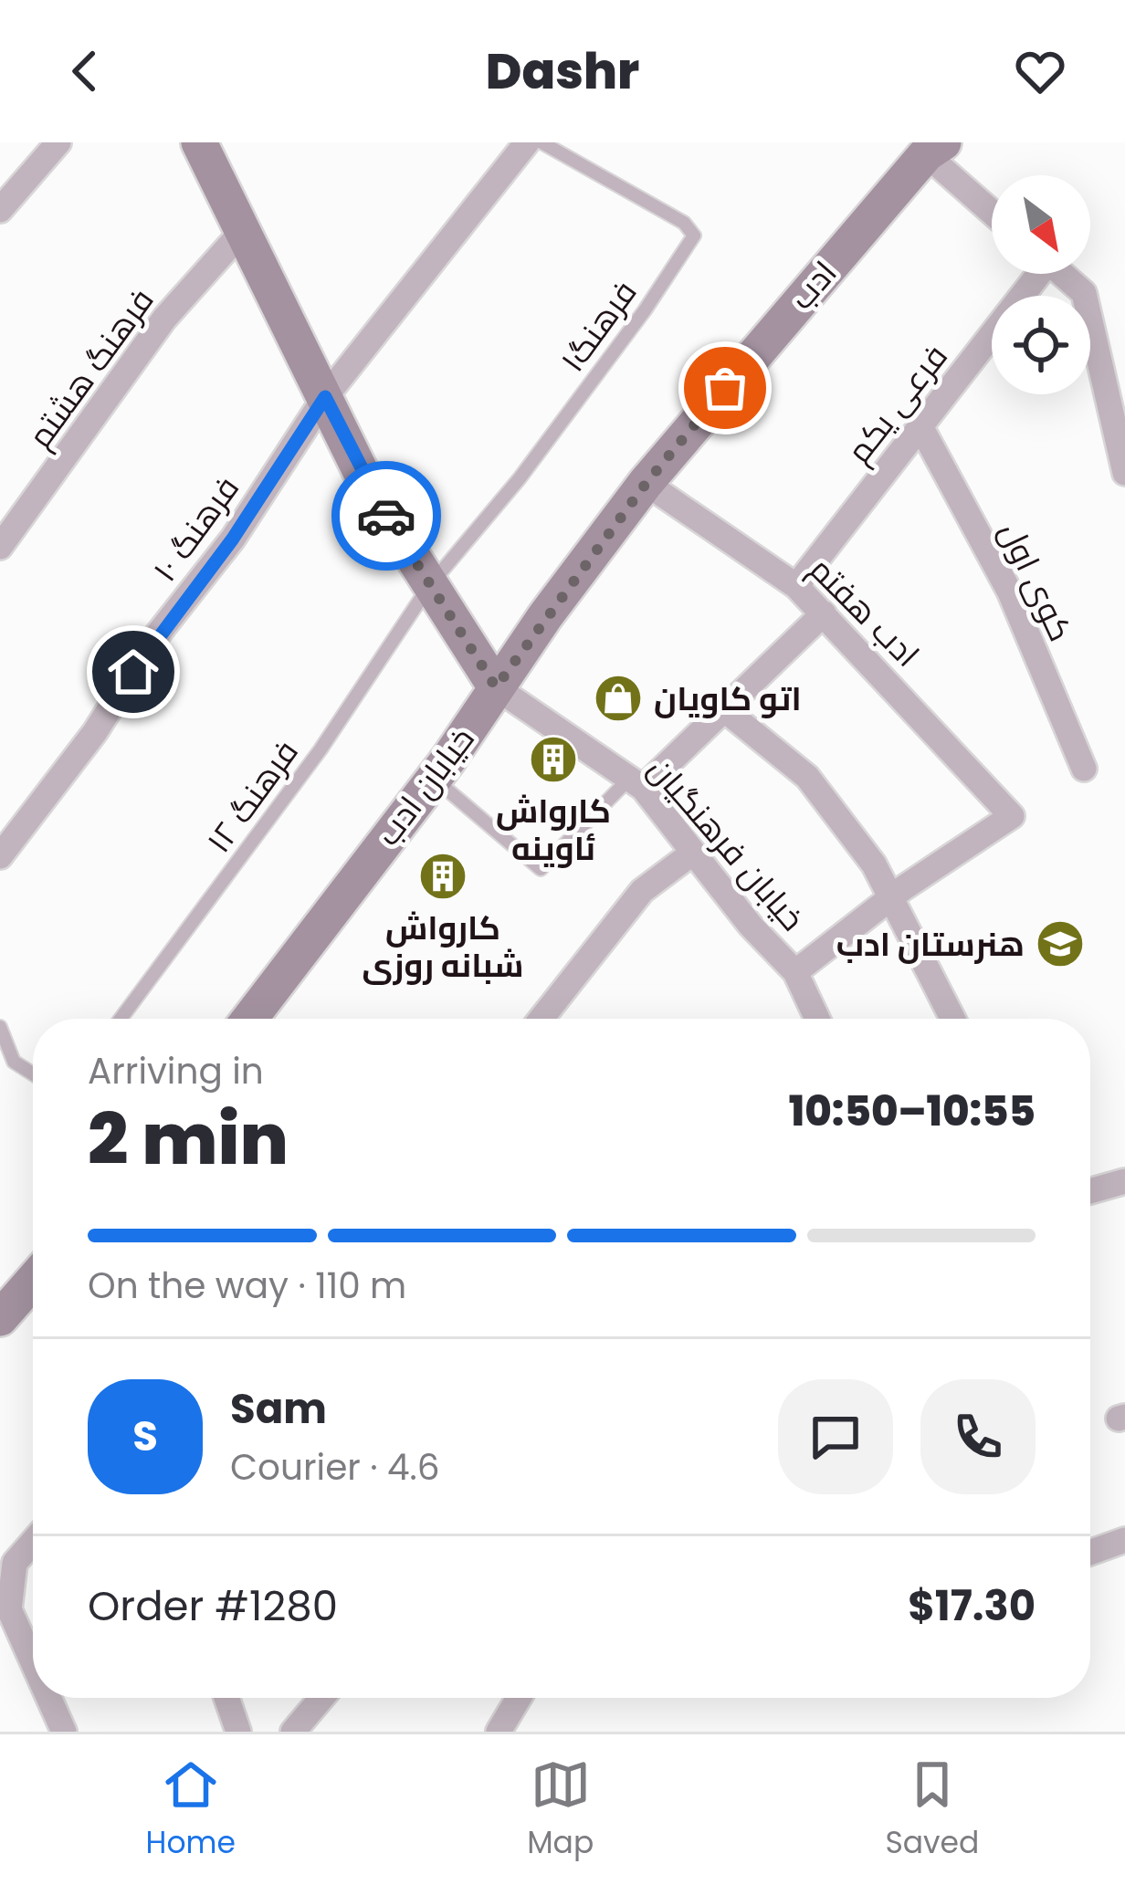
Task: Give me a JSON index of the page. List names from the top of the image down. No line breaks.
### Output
{"streets":{"street":["ادب","فرهنگ هشتم","فرعی یکم","فرهنگ ۱۰","کوی اول","ادب هفتم","خیابان ادب","خیابان فرهنگیان"],"lane":["فرهنگ۱","فرهنگ ۱۲"]},"crossings":[["ادب","ادب هفتم"],["ادب","خیابان ادب"],["فرهنگ۱","فرهنگ ۱۲"],["فرعی یکم","کوی اول"],["فرعی یکم","ادب هفتم"],["ادب هفتم","خیابان ادب"],["خیابان ادب","خیابان فرهنگیان"]],"places":{"shop":["اتو کاویان"],"building":["کارواش ئاوینه","کارواش شبانه روزی"],"school or university":["هنرستان ادب"]},"north":"bottom right","page":{"header":"Dashr","heading":["2 min","Arriving in","10:50–10:55"],"panel":["Sam","Courier · 4.6","Order #1280","$17.30"],"bar":"On the way · 110 m","round":"S","tabs":["Home","Map","Saved"]}}
